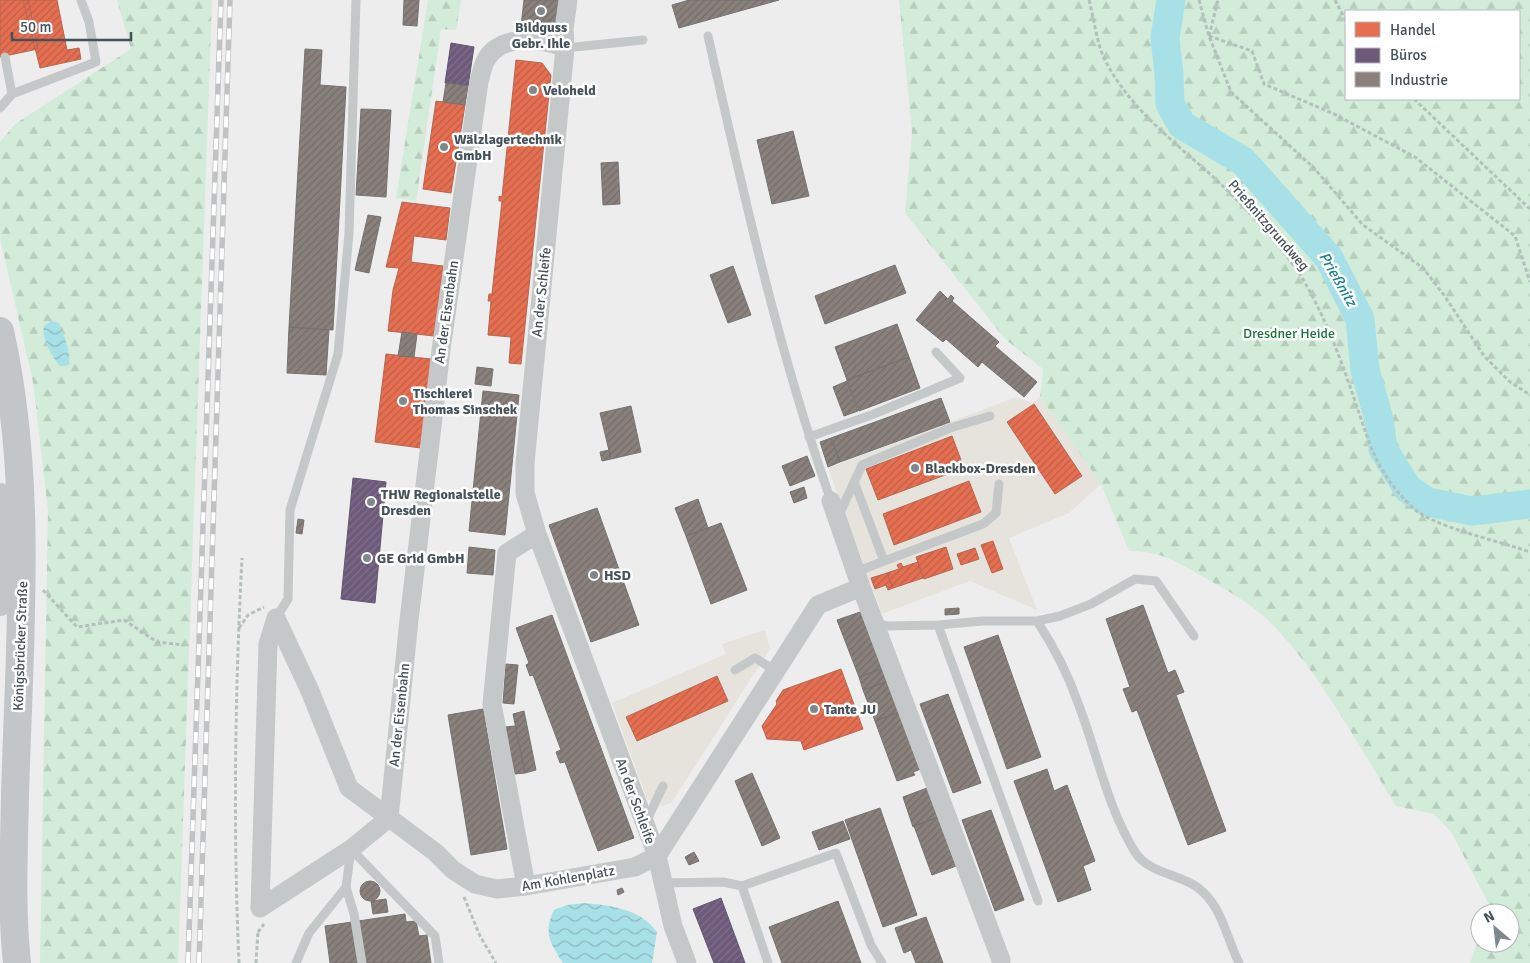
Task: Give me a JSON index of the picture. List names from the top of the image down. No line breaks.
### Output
{"streets":{"main road":["Königsbrücker Straße"],"street":["An der Schleife","An der Eisenbahn","Am Kohlenplatz"],"path":["Prießnitzgrundweg"]},"crossings":[["An der Schleife","An der Eisenbahn"],["An der Schleife","Am Kohlenplatz"],["An der Eisenbahn","Am Kohlenplatz"]],"water":["Prießnitz"],"parks":["Dresdner Heide"],"places":["Bildguss Gebr. Ihle","Veloheld","Wälzlagertechnik GmbH","Tischlerei Thomas Sinschek","Blackbox-Dresden","THW Regionalstelle Dresden","GE Grid GmbH","HSD","Tante JU"],"legend":["Handel","Büros","Industrie"],"scale_bar":"50 m","north":"top left"}
